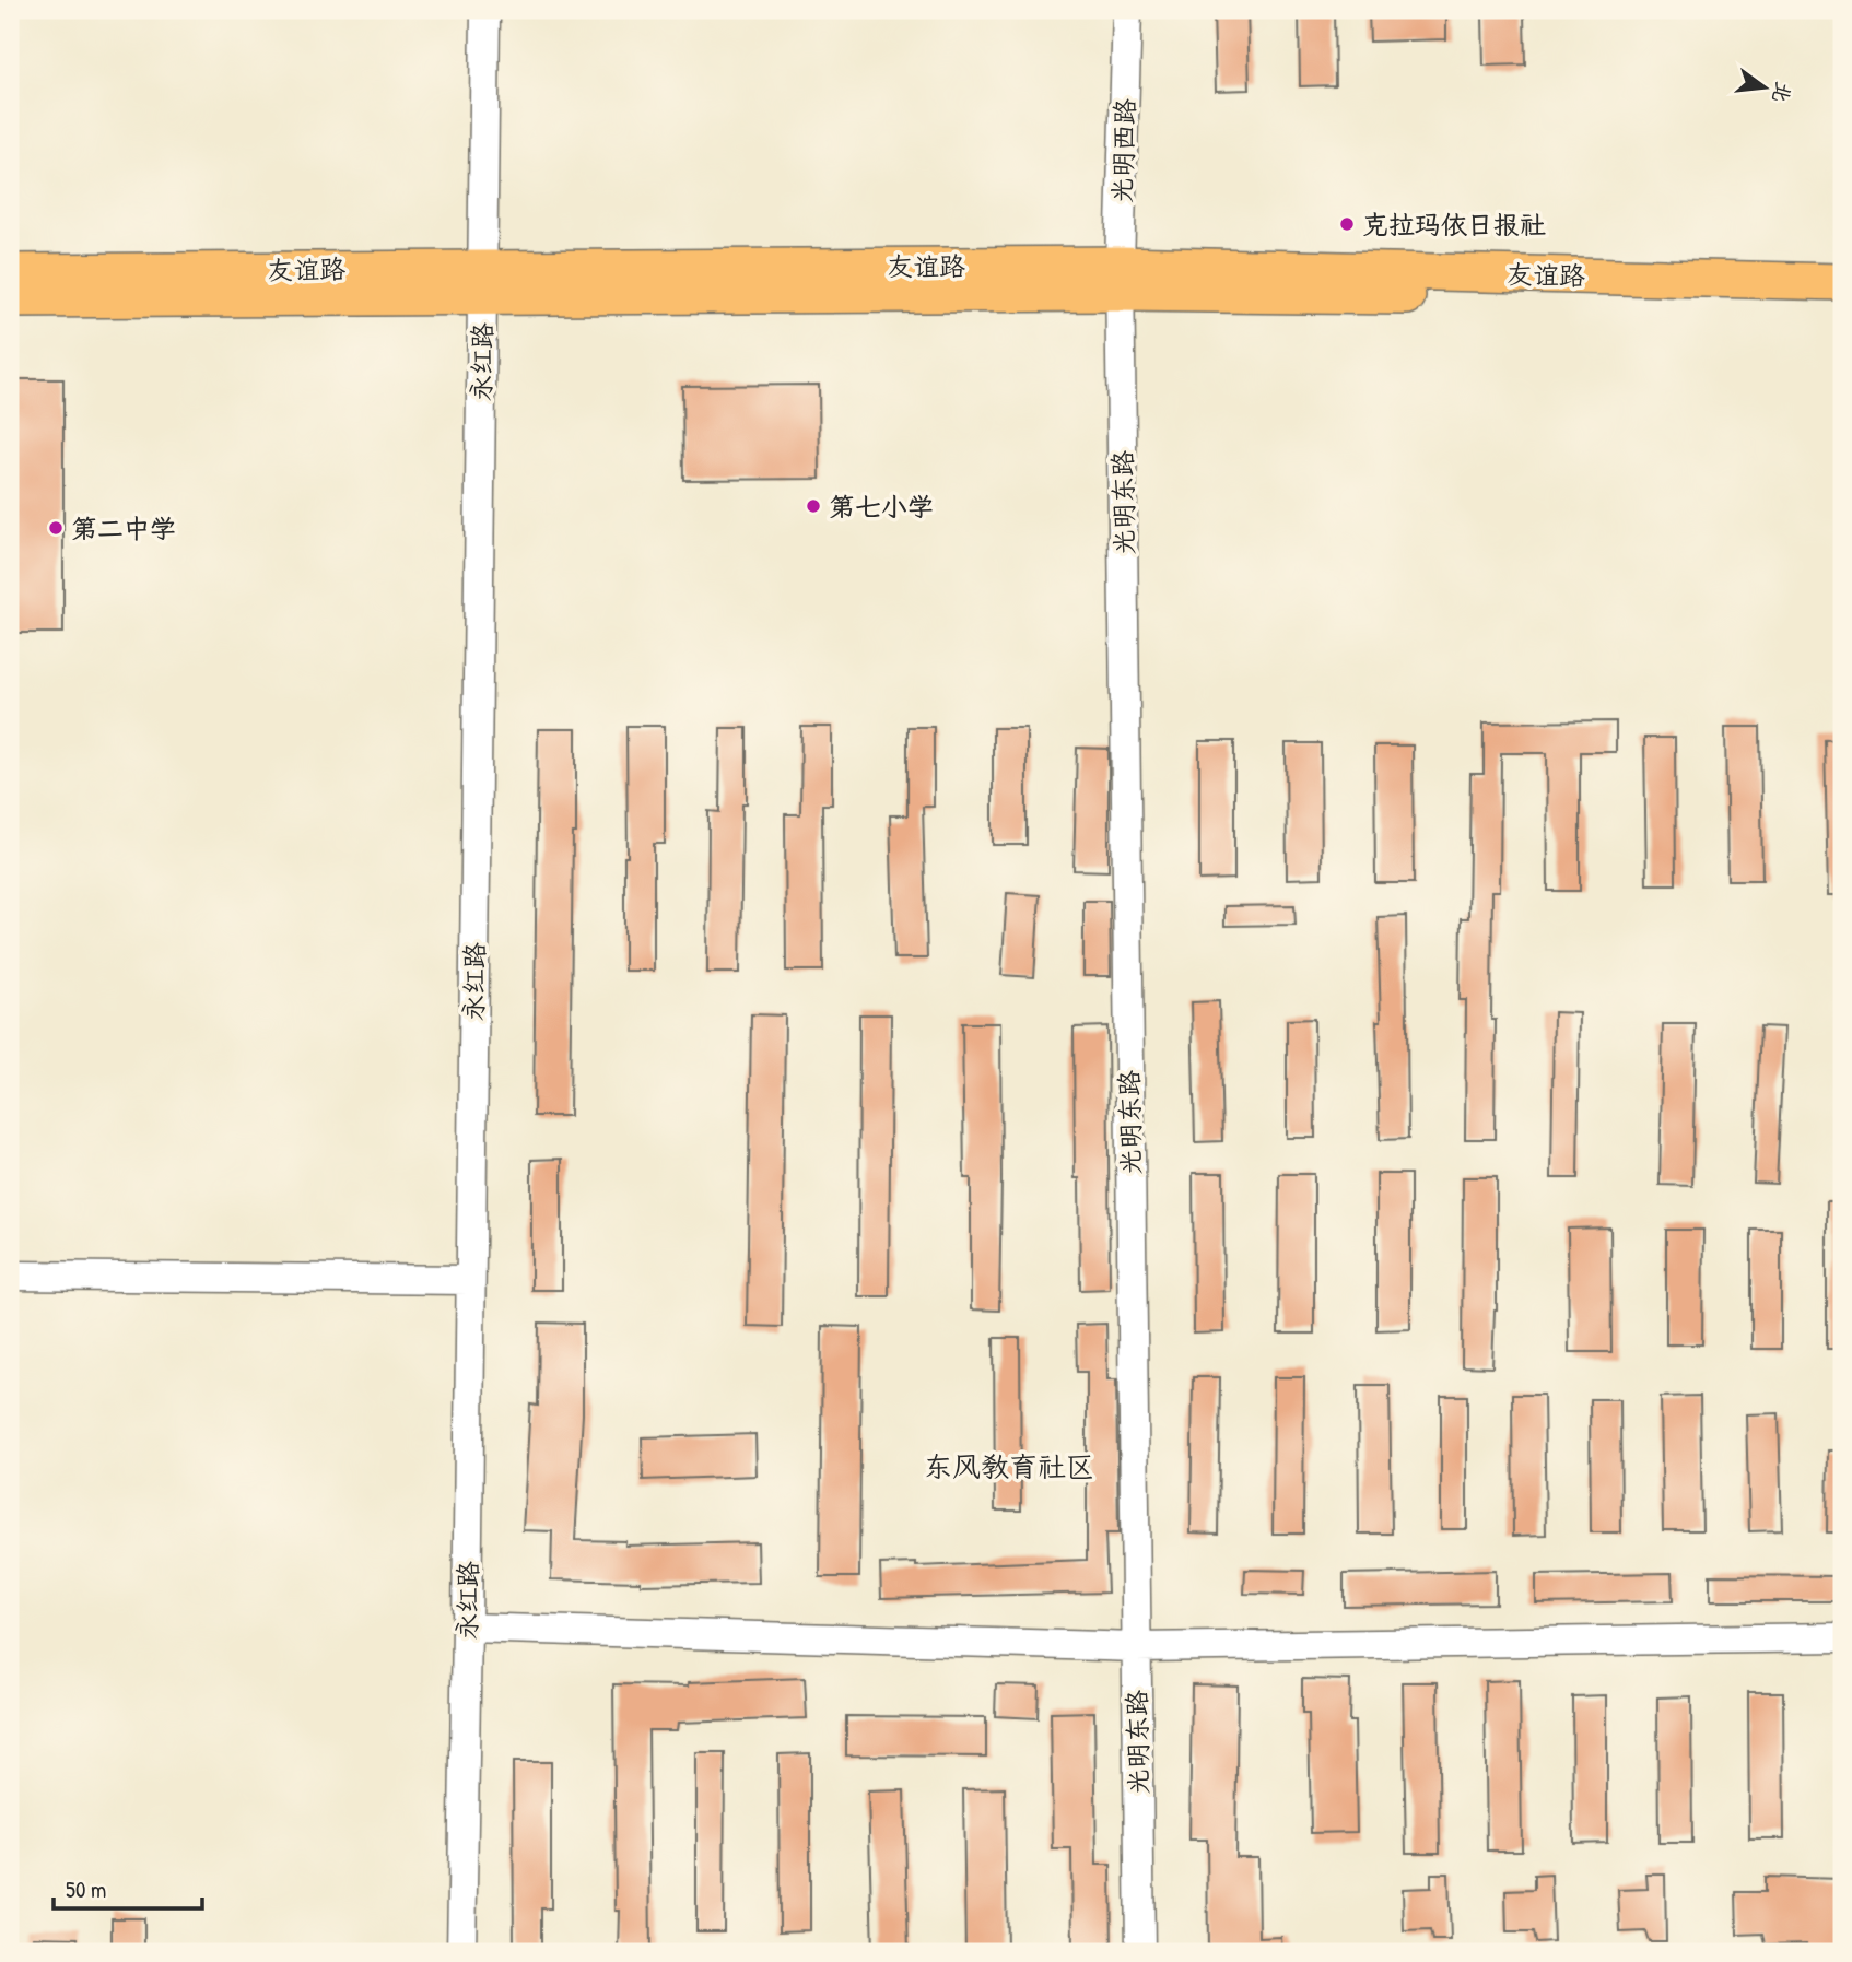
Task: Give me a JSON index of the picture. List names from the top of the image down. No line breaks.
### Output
{"streets":{"main road":["友谊路"],"street":["光明西路","永红路","光明东路"]},"crossings":[["光明西路","友谊路"],["光明西路","光明东路"],["友谊路","永红路"],["友谊路","光明东路"]],"districts":["东风教育社区"],"places":["克拉玛依日报社","第七小学","第二中学"],"scale_bar":"50 m","north":"right"}
